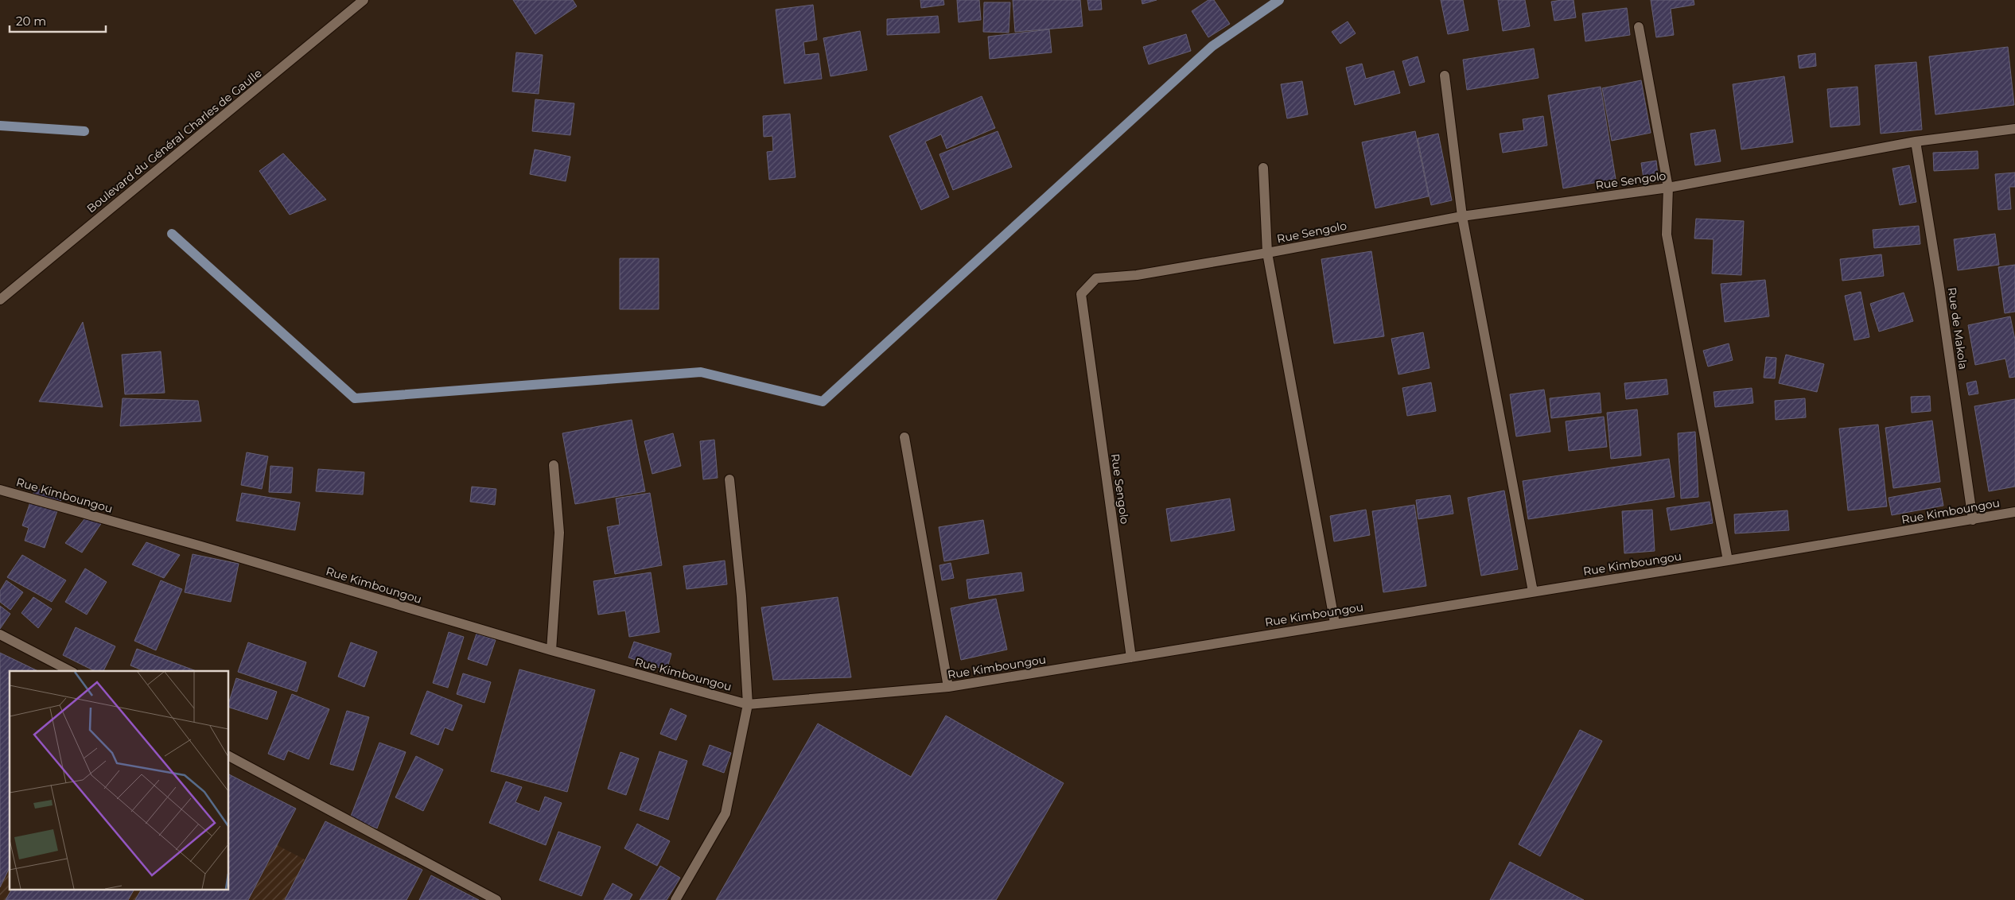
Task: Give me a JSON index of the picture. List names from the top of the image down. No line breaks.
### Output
{"streets":{"street":["Boulevard du Général Charles de Gaulle","Rue Sengolo","Rue de Makola","Rue Kimboungou"]},"crossings":[["Rue Sengolo","Rue de Makola"],["Rue Sengolo","Rue Kimboungou"],["Rue de Makola","Rue Kimboungou"]],"scale_bar":"20 m"}
